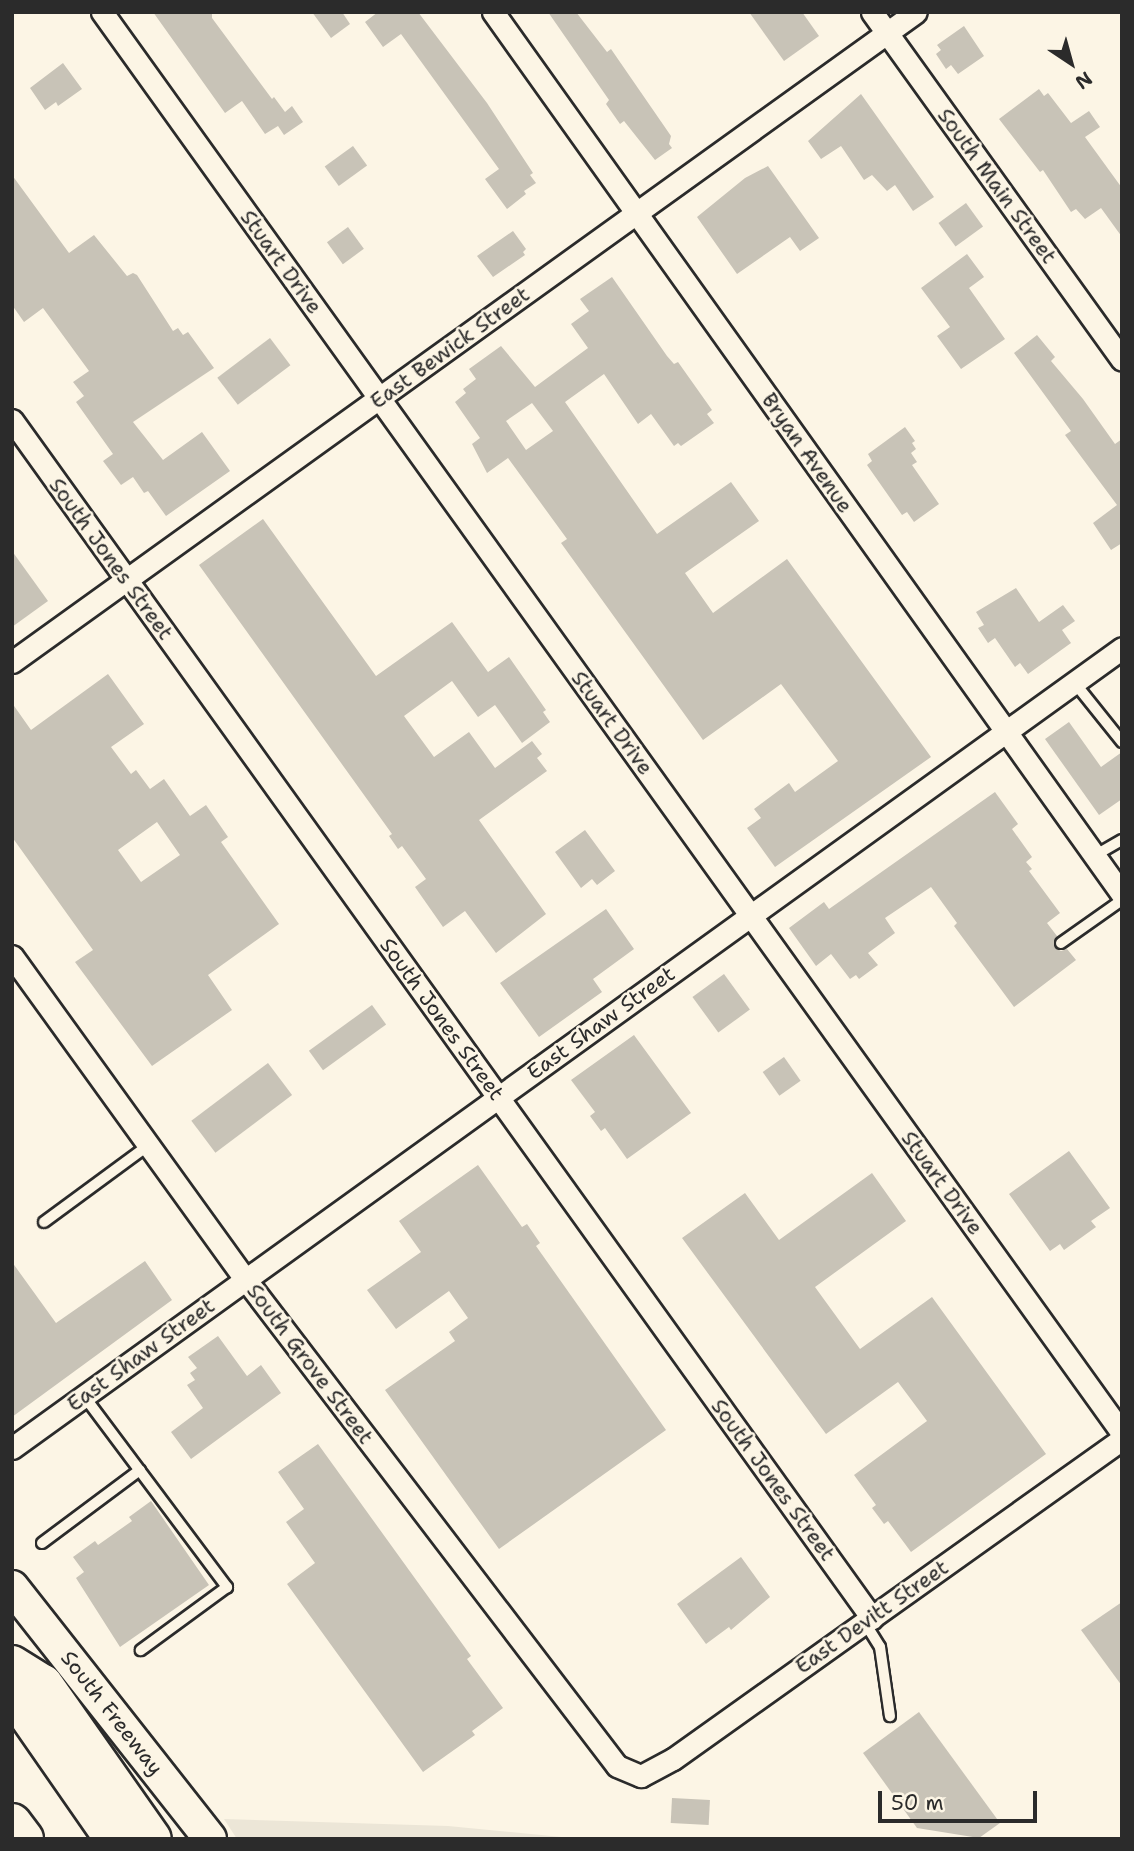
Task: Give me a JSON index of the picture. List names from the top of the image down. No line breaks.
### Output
{"streets":{"main road":["South Freeway"],"street":["South Main Street","Stuart Drive","East Bewick Street","Bryan Avenue","South Jones Street","East Shaw Street","South Grove Street","East Devitt Street"]},"crossings":[["South Main Street","East Bewick Street"],["Stuart Drive","East Bewick Street"],["Stuart Drive","East Shaw Street"],["East Bewick Street","Bryan Avenue"],["East Bewick Street","South Jones Street"],["Bryan Avenue","East Shaw Street"],["South Jones Street","East Shaw Street"],["South Jones Street","East Devitt Street"],["East Shaw Street","South Grove Street"],["South Grove Street","East Devitt Street"]],"scale_bar":"50 m","north":"bottom right"}
